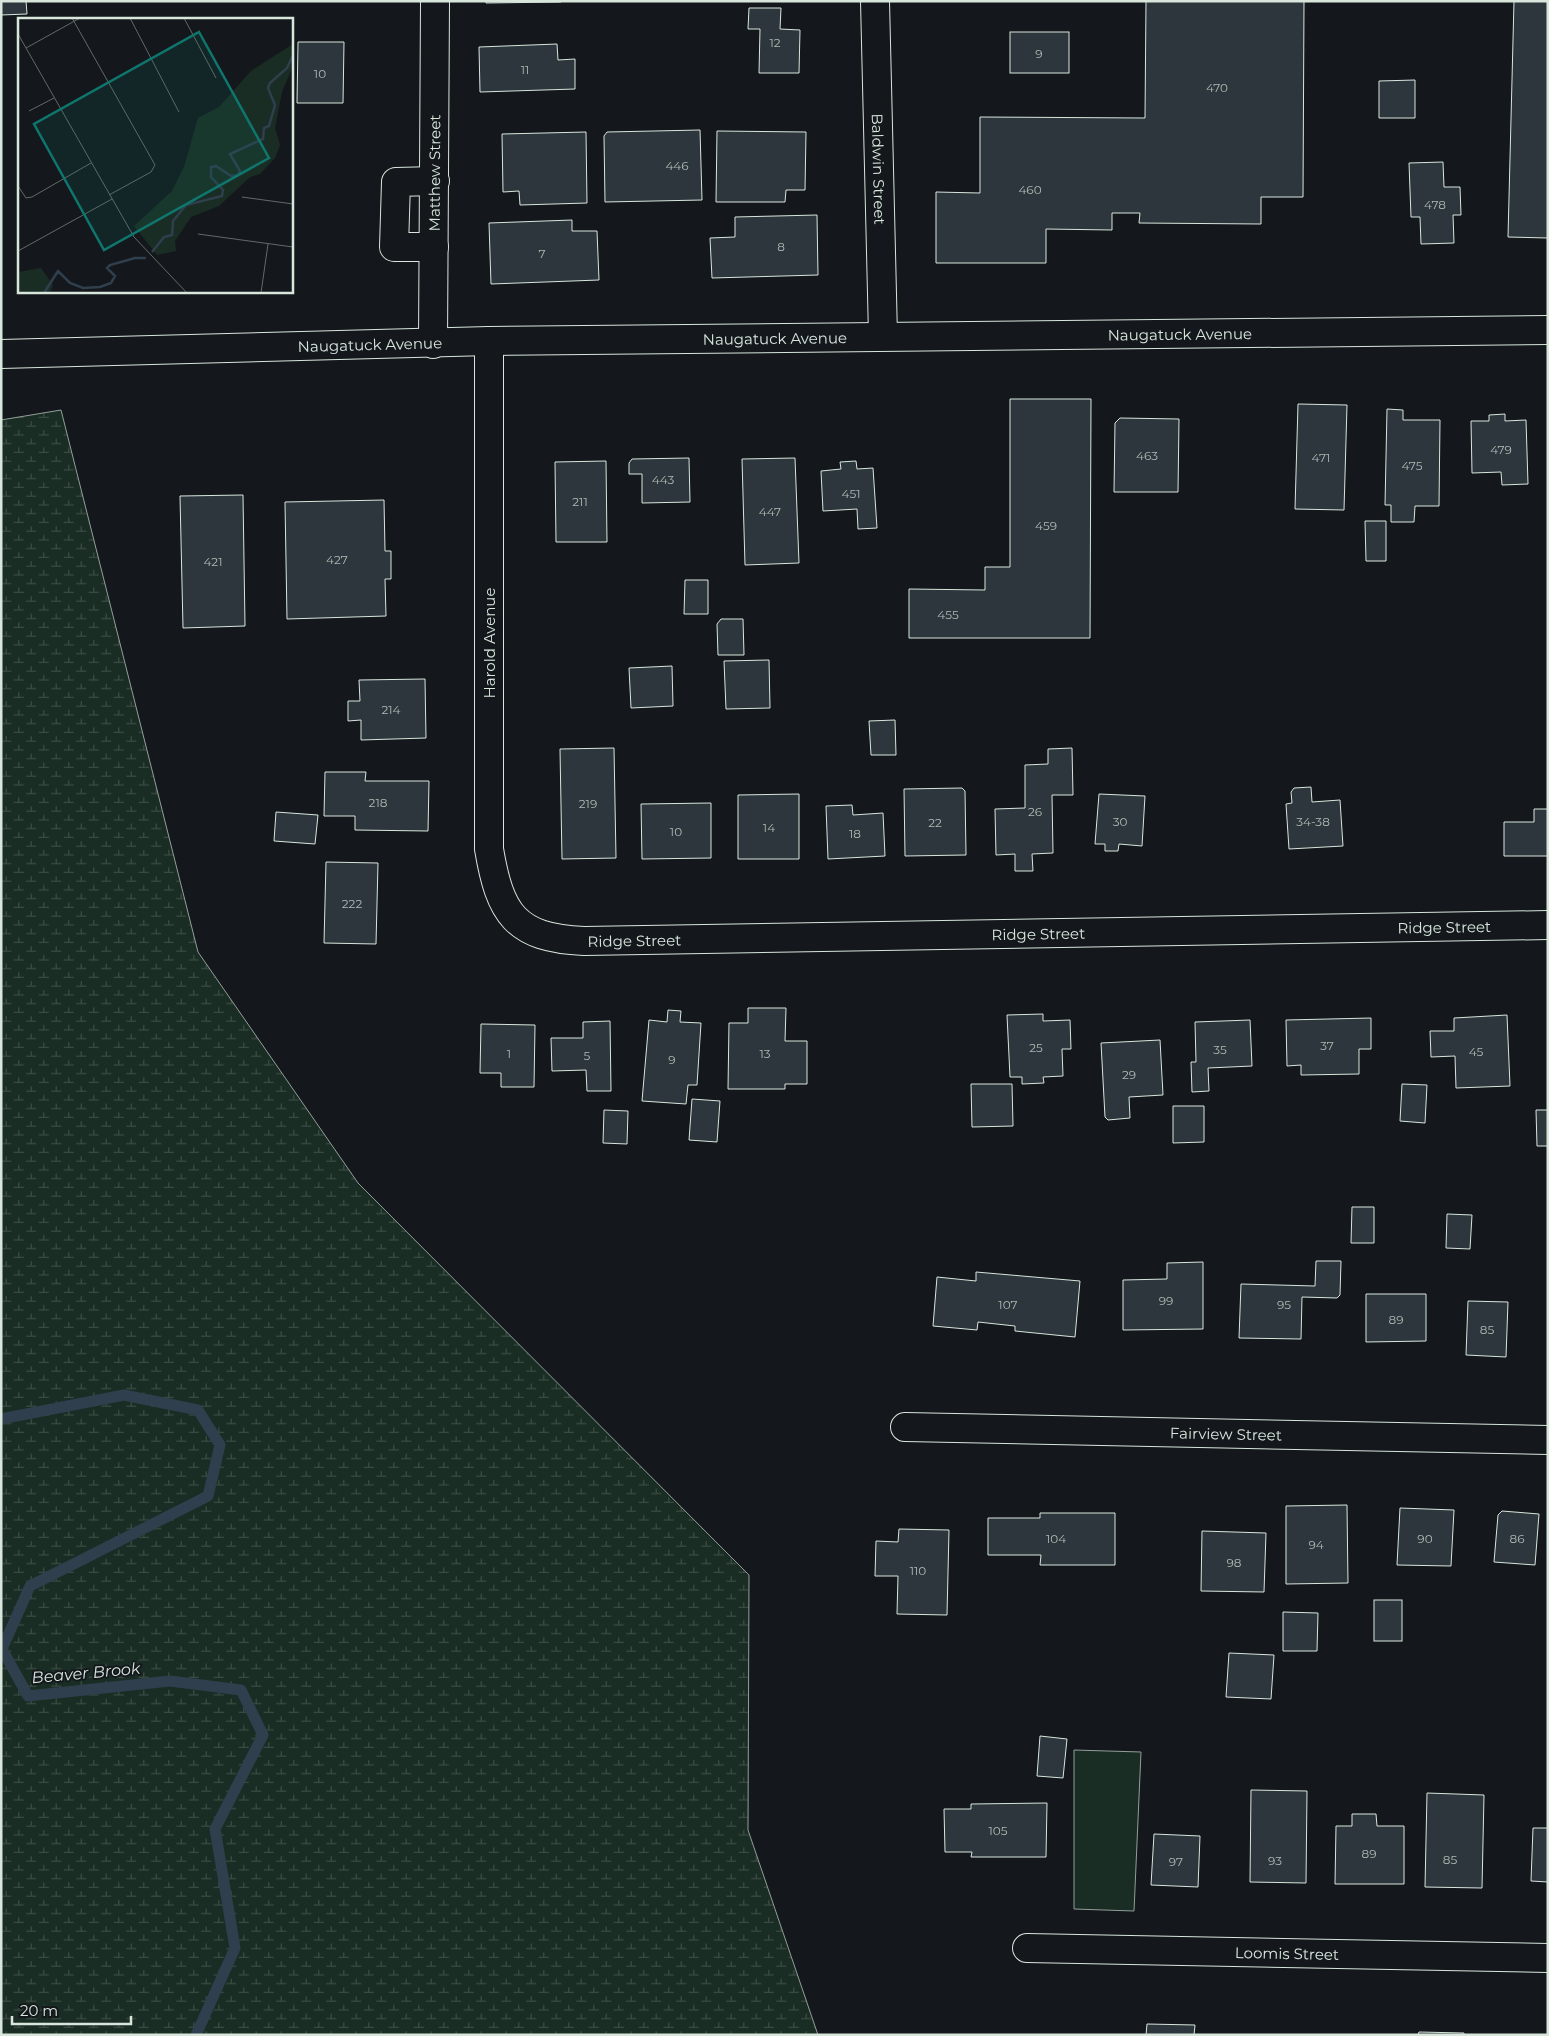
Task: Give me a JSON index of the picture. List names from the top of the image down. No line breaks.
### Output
{"streets":{"street":["Baldwin Street","Matthew Street","Naugatuck Avenue","Harold Avenue","Ridge Street","Fairview Street","Loomis Street"]},"crossings":[["Baldwin Street","Naugatuck Avenue"],["Matthew Street","Naugatuck Avenue"],["Naugatuck Avenue","Harold Avenue"],["Harold Avenue","Ridge Street"]],"water":["Beaver Brook"],"house_numbers":["12","9","11","10","470","446","460","478","8","7","479","463","471","475","443","451","211","447","459","427","421","455","214","218","219","26","30","34-38","22","14","10","18","222","37","25","35","45","1","13","5","9","29","99","107","95","89","85","104","90","86","94","98","110","105","89","85","93","97"],"scale_bar":"20 m"}
